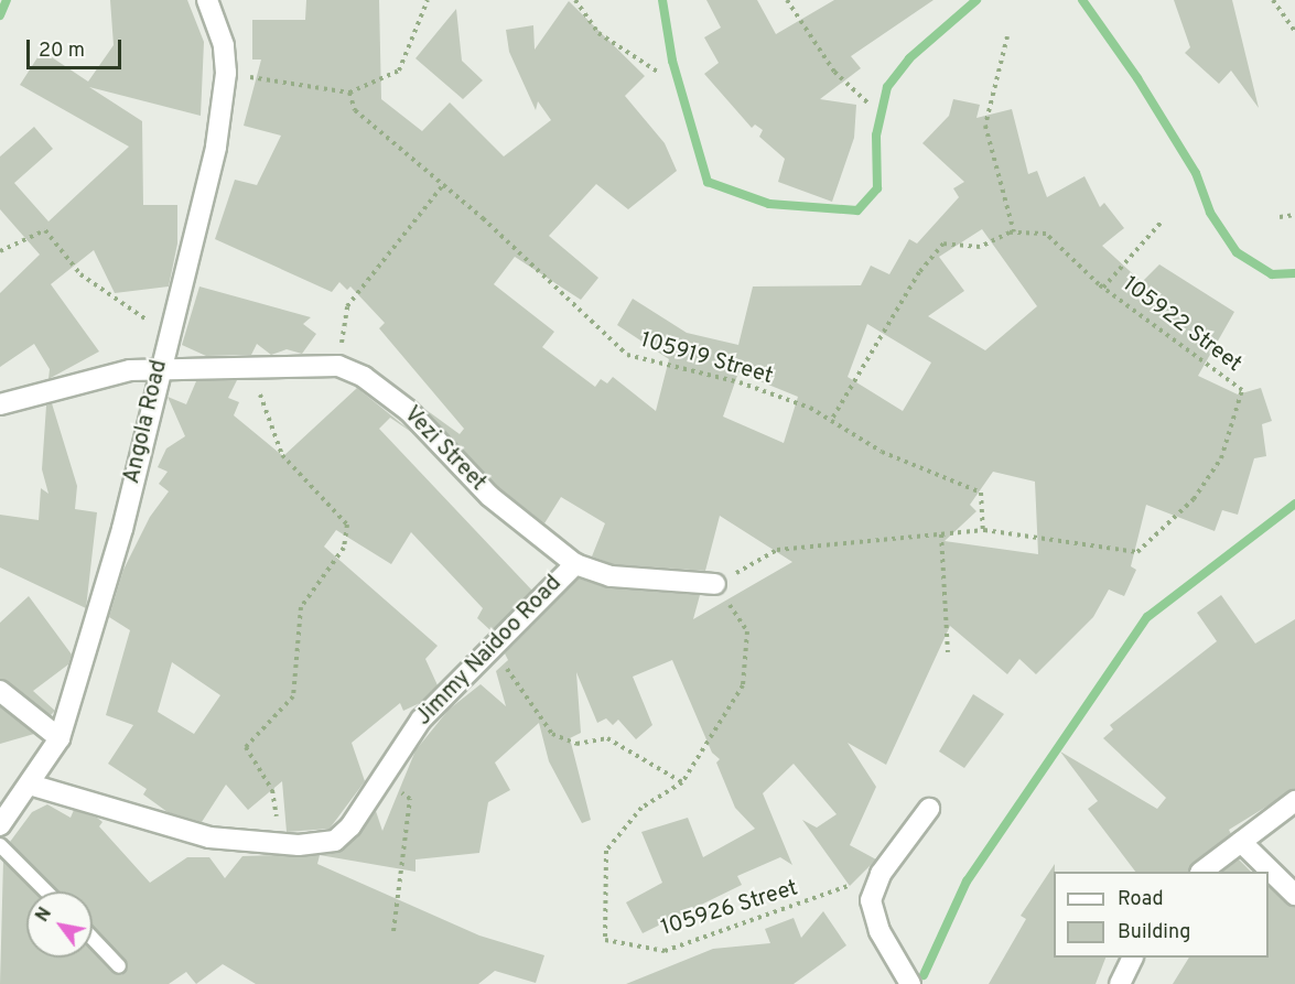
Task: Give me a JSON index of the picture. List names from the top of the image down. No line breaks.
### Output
{"streets":{"street":["Angola Road","Vezi Street","Jimmy Naidoo Road"],"path":["105922 Street","105919 Street","105926 Street"]},"crossings":[["105922 Street","105919 Street"],["105922 Street","Vezi Street"],["105922 Street","105926 Street"],["Angola Road","Vezi Street"],["Angola Road","Jimmy Naidoo Road"],["Vezi Street","Jimmy Naidoo Road"],["Vezi Street","105926 Street"]],"legend":["Road","Building"],"scale_bar":"20 m","north":"top left"}
